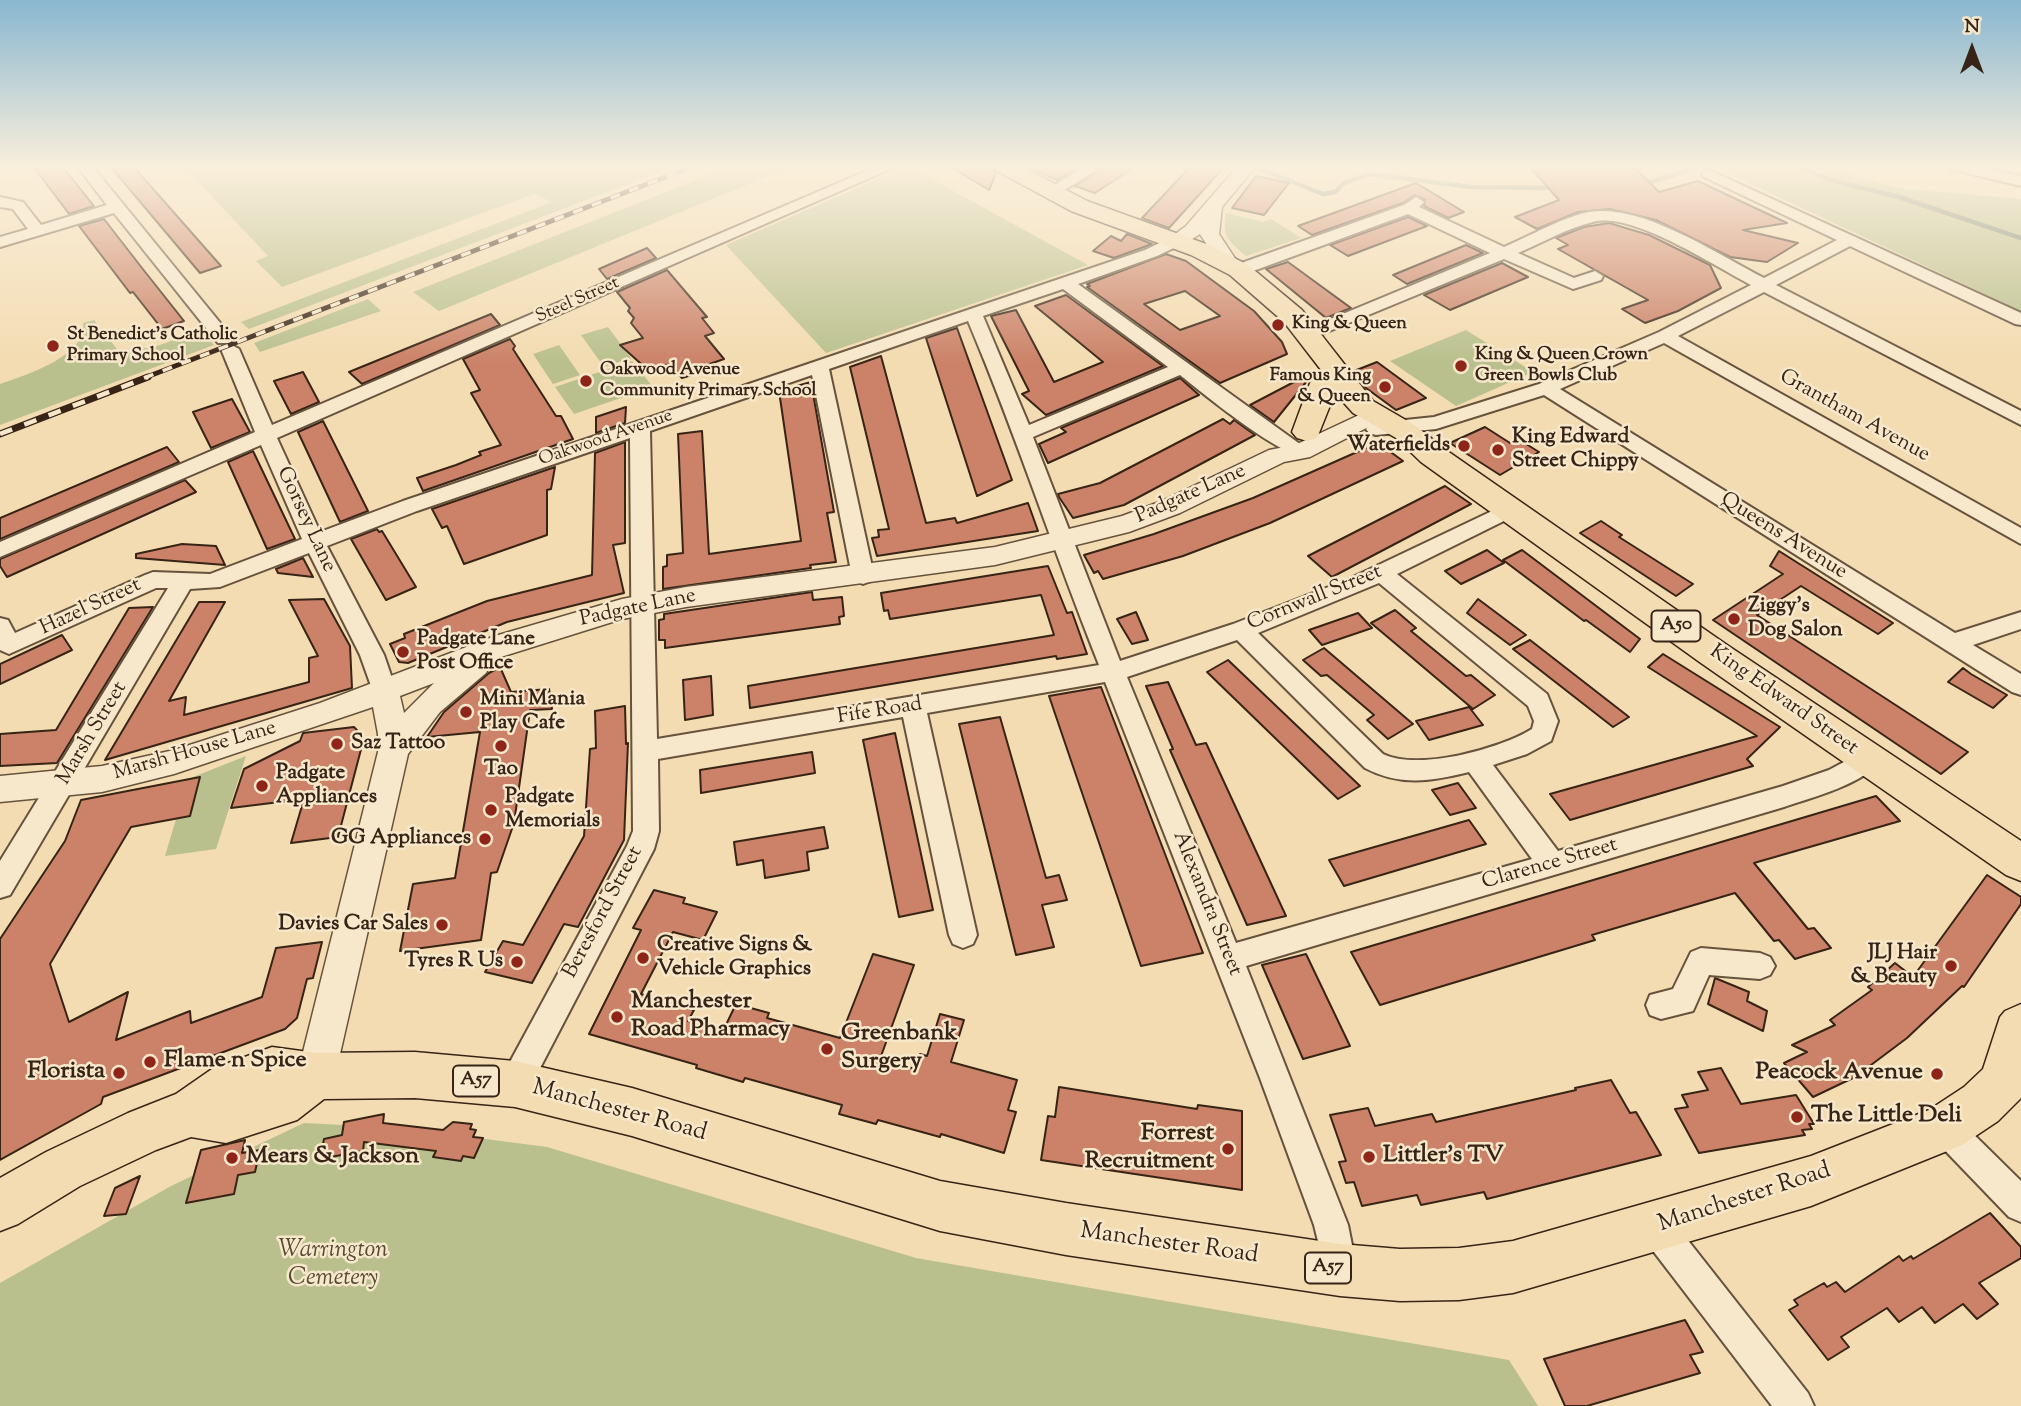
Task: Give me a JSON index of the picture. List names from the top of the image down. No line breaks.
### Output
{"streets":{"main road":["A50","King Edward Street","A57","Manchester Road"],"street":["Steel Street","Grantham Avenue","Oakwood Avenue","Padgate Lane","Gorsey Lane","Queens Avenue","Cornwall Street","Hazel Street","Fife Road","Marsh Street","Marsh House Lane","Clarence Street","Alexandra Street","Beresford Street"]},"crossings":[["Steel Street","Gorsey Lane"],["Oakwood Avenue","Gorsey Lane"],["Oakwood Avenue","Hazel Street"],["Oakwood Avenue","A50"],["Oakwood Avenue","Alexandra Street"],["Oakwood Avenue","Beresford Street"],["Padgate Lane","Gorsey Lane"],["Padgate Lane","A50"],["Padgate Lane","King Edward Street"],["Padgate Lane","Marsh House Lane"],["Padgate Lane","Alexandra Street"],["Padgate Lane","Beresford Street"],["Gorsey Lane","Hazel Street"],["Gorsey Lane","Marsh House Lane"],["Cornwall Street","King Edward Street"],["Cornwall Street","Fife Road"],["Cornwall Street","Alexandra Street"],["Hazel Street","Marsh Street"],["A50","King Edward Street"],["King Edward Street","Clarence Street"],["Fife Road","Alexandra Street"],["Fife Road","Beresford Street"],["Marsh Street","Marsh House Lane"],["Clarence Street","Alexandra Street"],["Alexandra Street","Manchester Road"],["Beresford Street","Manchester Road"]],"parks":["Warrington Cemetery"],"places":["King & Queen","St Benedict's Catholic Primary School","King & Queen Crown Green Bowls Club","Oakwood Avenue Community Primary School","Famous King & Queen","Waterfields","King Edward Street Chippy","Ziggy's Dog Salon","Padgate Lane Post Office","Mini Mania Play Cafe","Saz Tattoo","Tao","Padgate Appliances","Padgate Memorials","GG Appliances","Davies Car Sales","Creative Signs & Vehicle Graphics","Tyres R Us","JLJ Hair & Beauty","Manchester Road Pharmacy","Greenbank Surgery","Flame n Spice","Florista","Peacock Avenue","The Little Deli","Forrest Recruitment","Littler's TV","Mears & Jackson"],"north":"top"}
